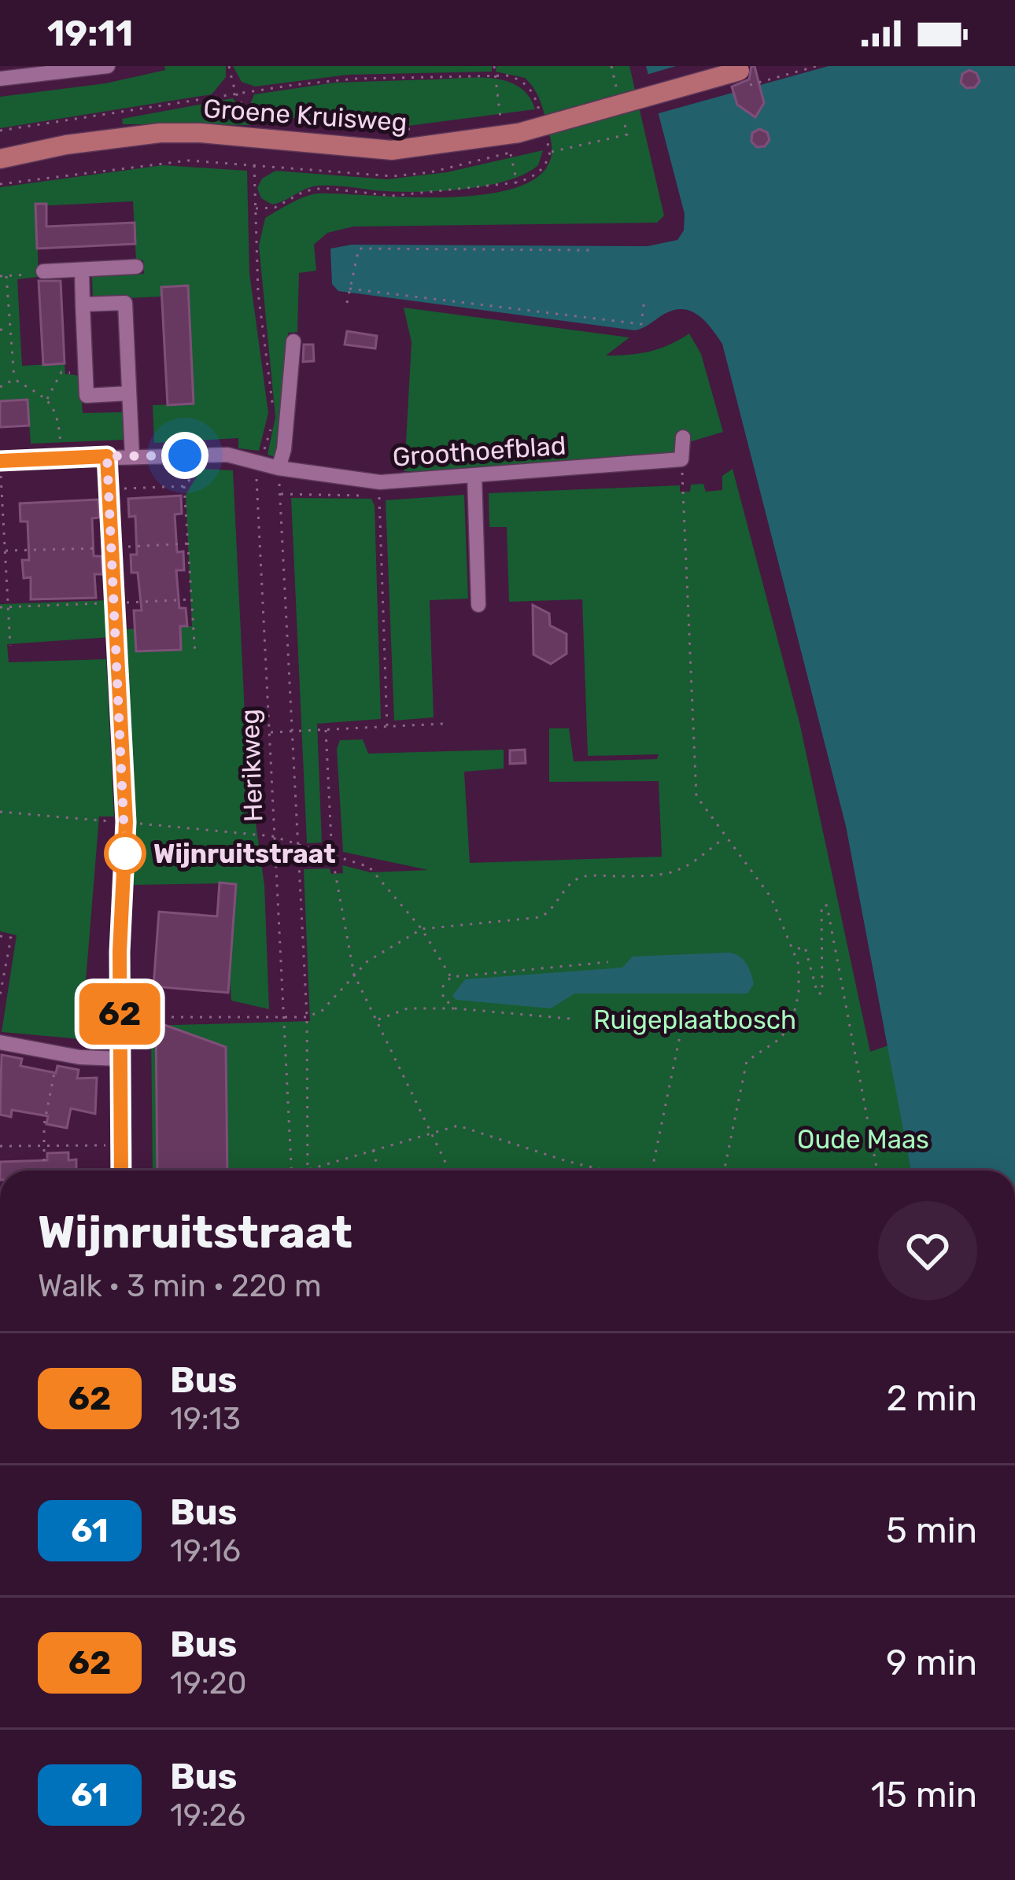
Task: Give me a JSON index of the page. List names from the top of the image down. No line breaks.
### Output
{"streets":{"main road":["Groene Kruisweg"],"street":["Groothoefblad"],"path":["Herikweg"]},"crossings":[["Groene Kruisweg","Herikweg"],["Groothoefblad","Herikweg"]],"parks":["Ruigeplaatbosch","Oude Maas"],"places":["Wijnruitstraat"],"lines":["bus line 62"],"page":{"status":"19:11","on_map":"62","heading":["Wijnruitstraat","Walk · 3 min · 220 m"],"list":[{"mark":"62","name":"Bus","note":"19:13","value":"2 min"},{"mark":"61","name":"Bus","note":"19:16","value":"5 min"},{"mark":"62","name":"Bus","note":"19:20","value":"9 min"},{"mark":"61","name":"Bus","note":"19:26","value":"15 min"}]}}
